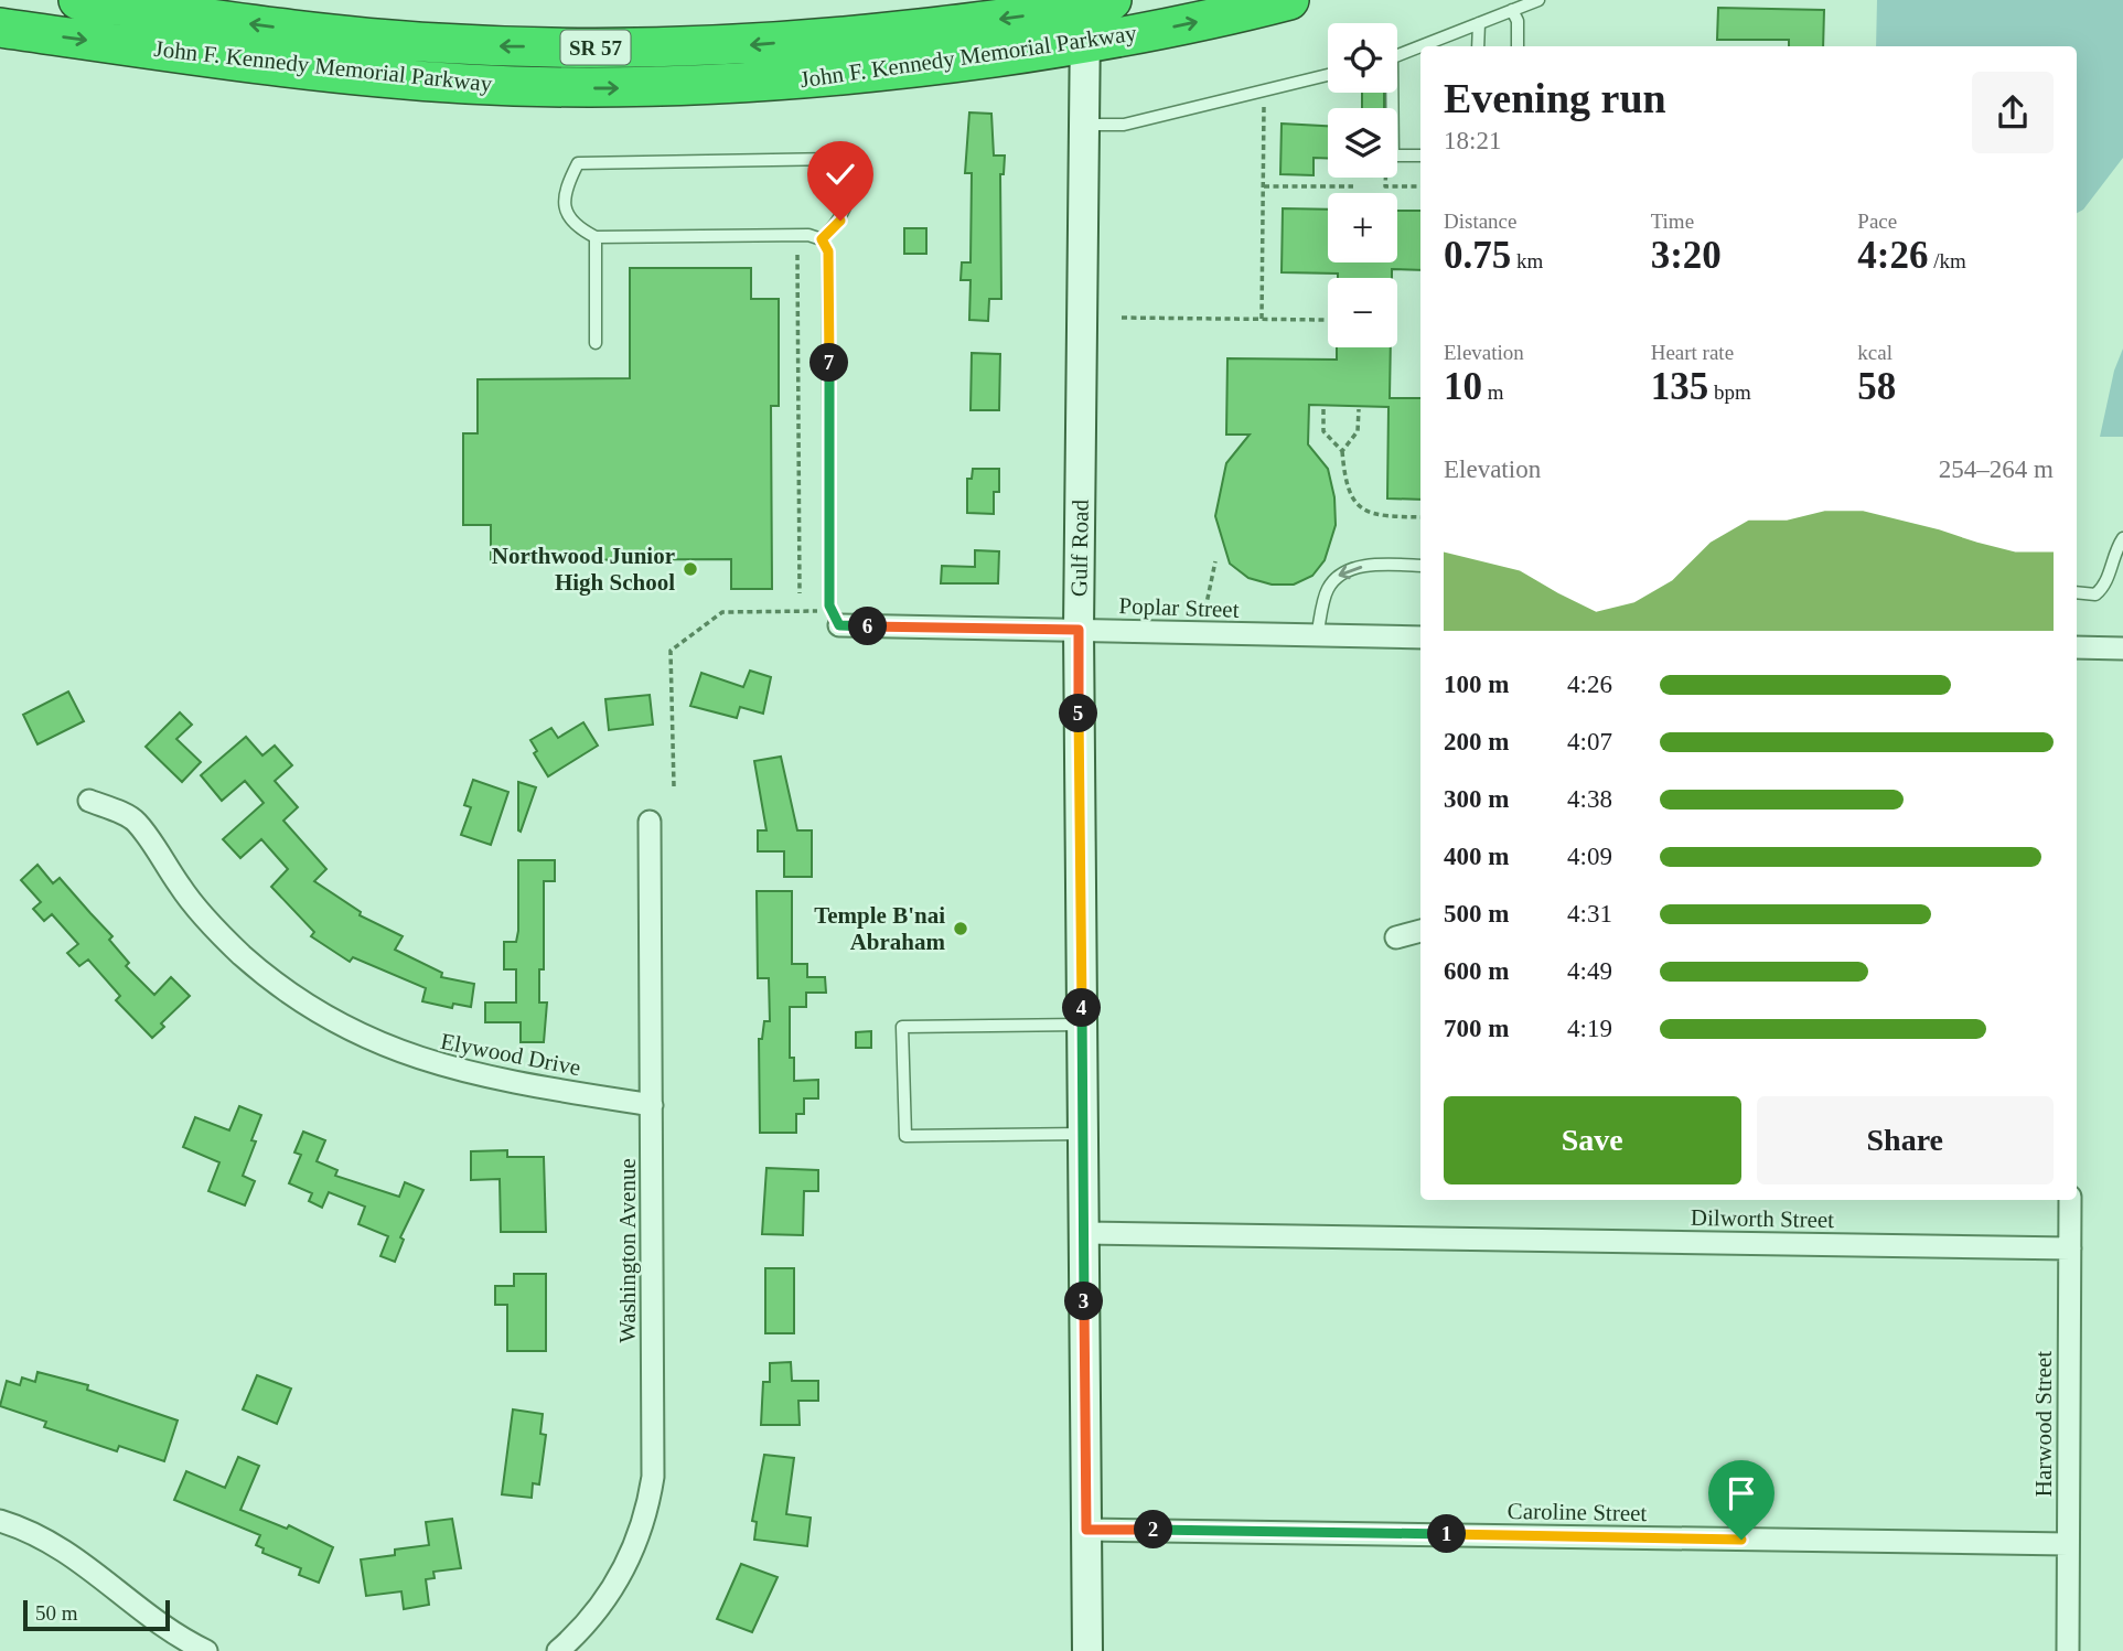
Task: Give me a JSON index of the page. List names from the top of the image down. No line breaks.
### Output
{"streets":{"highway":["SR 57","John F. Kennedy Memorial Parkway"],"street":["Gulf Road","Poplar Street","Elywood Drive","Dilworth Street","Washington Avenue","Harwood Street","Caroline Street"]},"crossings":[["John F. Kennedy Memorial Parkway","Gulf Road"],["Gulf Road","Poplar Street"],["Gulf Road","Dilworth Street"],["Gulf Road","Caroline Street"],["Elywood Drive","Washington Avenue"],["Dilworth Street","Harwood Street"],["Harwood Street","Caroline Street"]],"places":["Northwood Junior High School","Temple B'nai Abraham"],"scale_bar":"50 m","page":{"map_buttons":["+","−"],"heading":["Evening run","18:21"],"stats":[["Distance","0.75 km"],["Time","3:20"],["Pace","4:26 /km"],["Elevation","10 m"],["Heart rate","135 bpm"],["kcal","58"]],"pins":["7","6","5","4","3","2","1"],"chart":["Elevation","254–264 m"],"list":[{"name":"100 m","note":"4:26"},{"name":"200 m","note":"4:07"},{"name":"300 m","note":"4:38"},{"name":"400 m","note":"4:09"},{"name":"500 m","note":"4:31"},{"name":"600 m","note":"4:49"},{"name":"700 m","note":"4:19"}],"buttons":["Save","Share"],"scale":"50 m"}}
